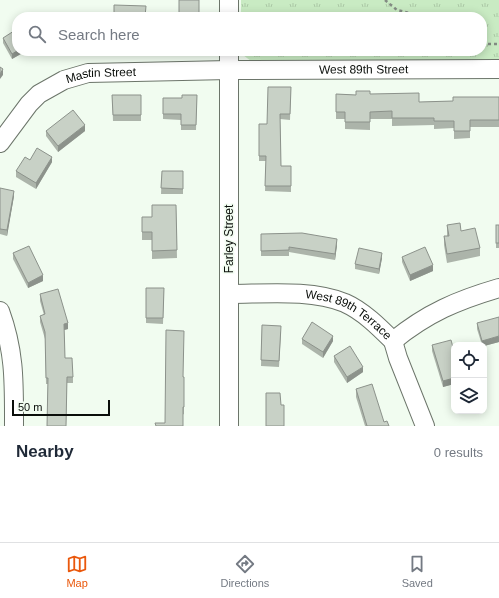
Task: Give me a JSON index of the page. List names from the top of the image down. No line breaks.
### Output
{"streets":{"street":["West 89th Street","Mastin Street","Farley Street","West 89th Terrace"]},"crossings":[["West 89th Street","Mastin Street"],["West 89th Street","Farley Street"],["Mastin Street","Farley Street"],["Farley Street","West 89th Terrace"]],"scale_bar":"50 m","page":{"search":"Search here","scale":"50 m","heading":["Nearby","0 results"],"nav":["Map","Directions","Saved"]}}
